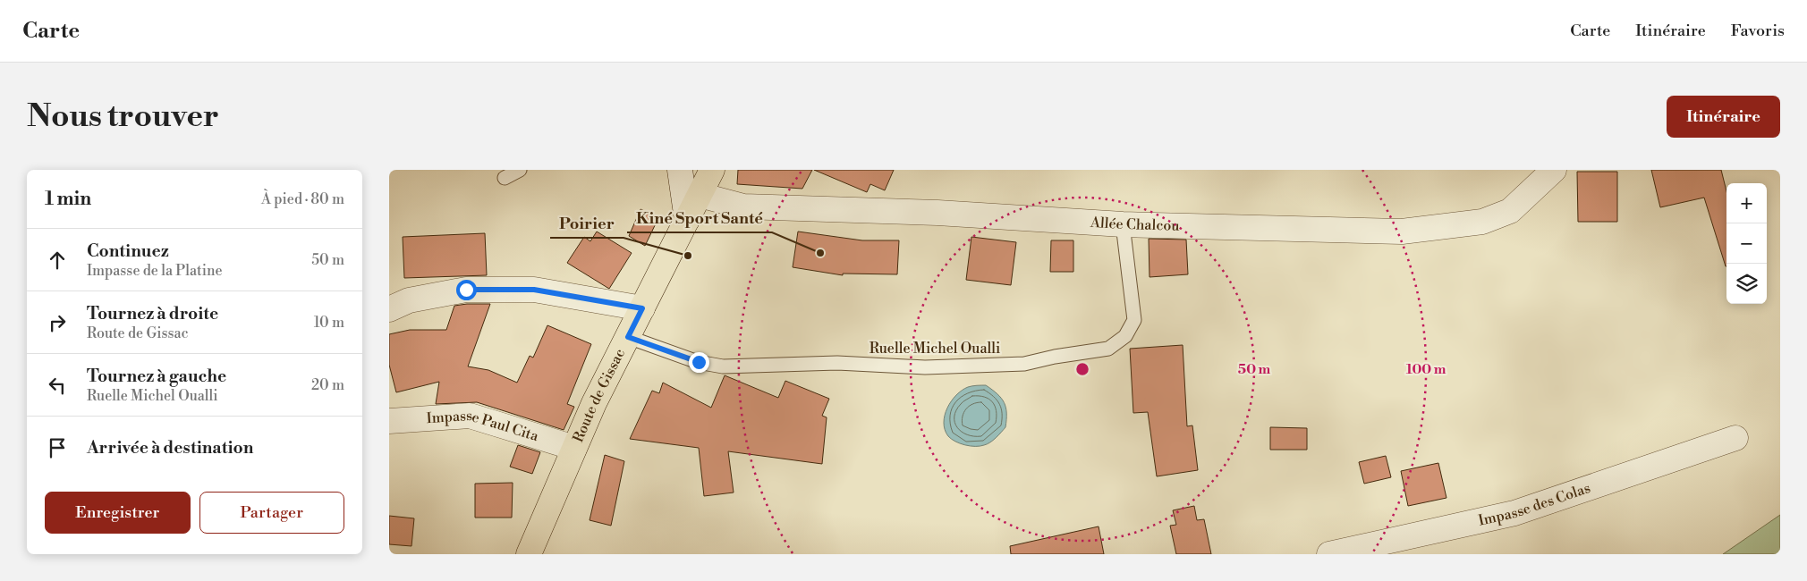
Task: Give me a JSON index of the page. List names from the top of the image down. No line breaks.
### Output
{"streets":{"main road":["Route de Gissac"],"street":["Allée Chalcou","Impasse Paul Cita","Impasse des Colas"],"lane":["Ruelle Michel Oualli"]},"crossings":[["Allée Chalcou","Ruelle Michel Oualli"],["Allée Chalcou","Route de Gissac"],["Ruelle Michel Oualli","Route de Gissac"],["Route de Gissac","Impasse Paul Cita"]],"places":["Kiné Sport Santé","Poirier"],"page":{"header":"Carte","nav":["Carte","Itinéraire","Favoris"],"buttons":["Itinéraire",["Enregistrer","Partager"]],"title":"Nous trouver","heading":["1 min","À pied · 80 m"],"map_buttons":["+","−"],"list":[["Continuez","Impasse de la Platine","50 m"],["Tournez à droite","Route de Gissac","10 m"],["Tournez à gauche","Ruelle Michel Oualli","20 m"],"Arrivée à destination"]},"rings":["50 m","100 m"]}
